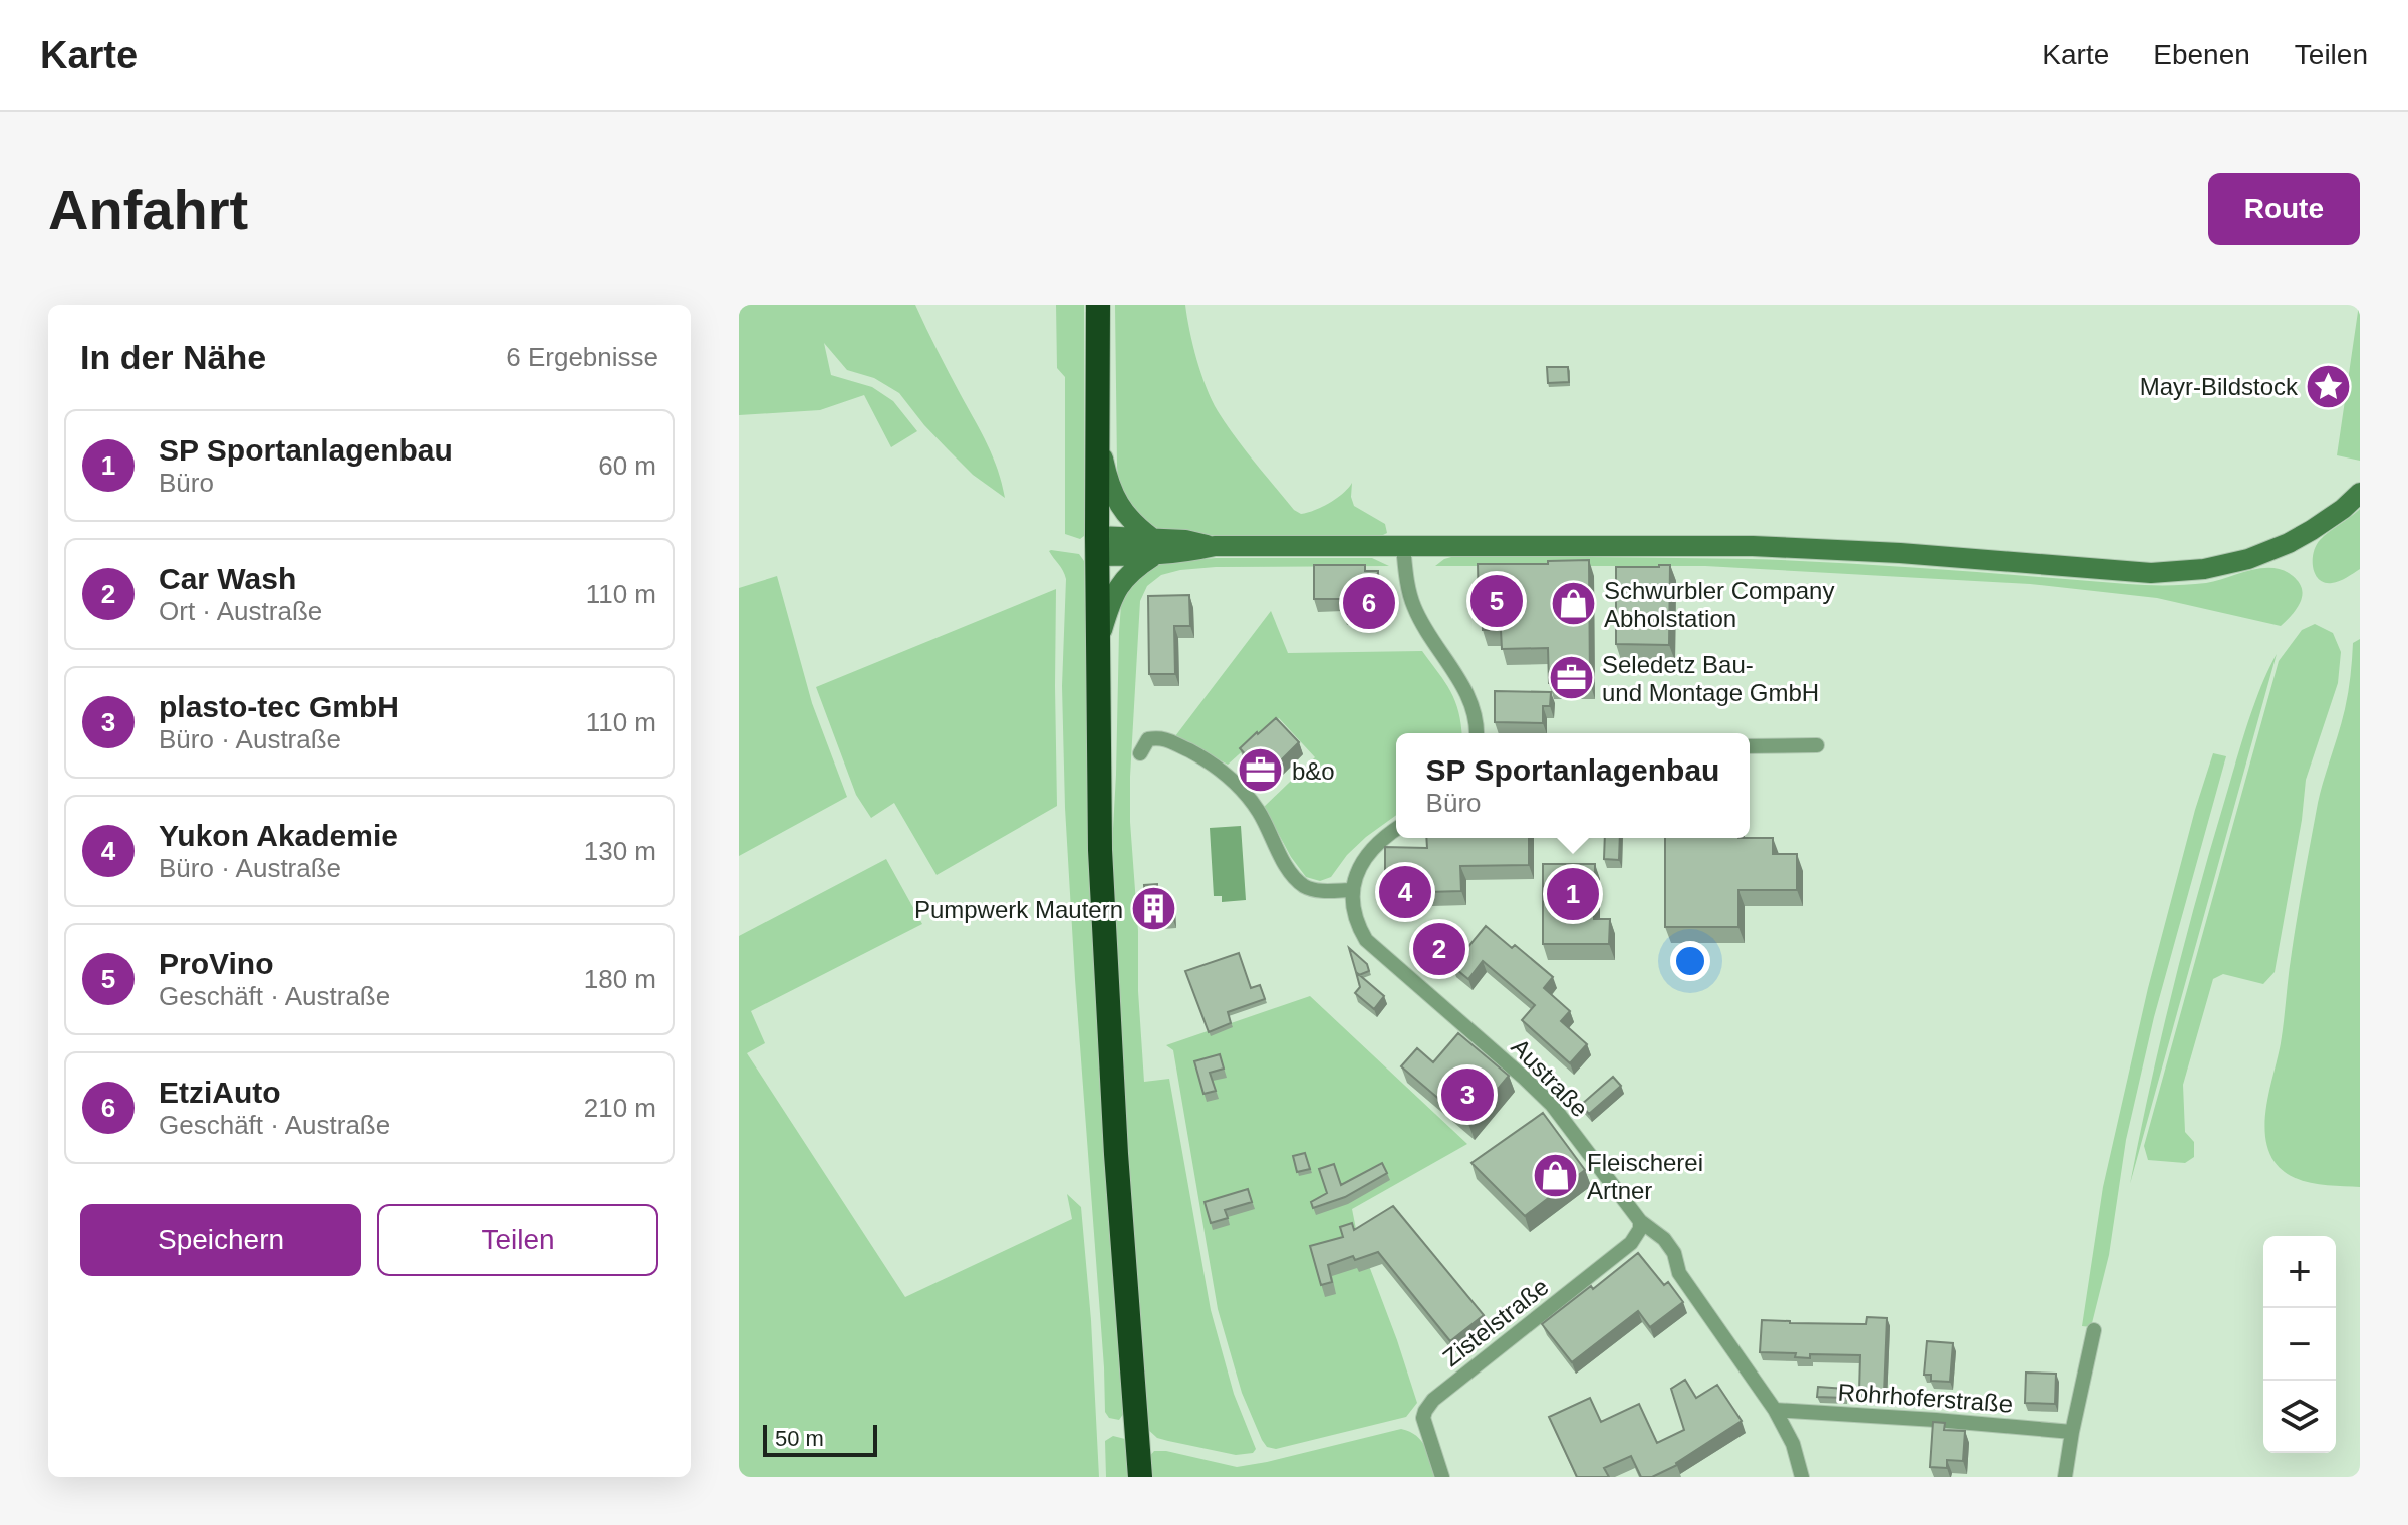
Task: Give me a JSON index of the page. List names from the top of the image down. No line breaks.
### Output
{"streets":{"street":["Austraße","Zistelstraße","Rohrhoferstraße"]},"crossings":[["Austraße","Zistelstraße"],["Austraße","Rohrhoferstraße"]],"places":{"place":["Mayr-Bildstock"],"shop":["Schwurbler Company Abholstation","Fleischerei Artner"],"office":["Seledetz Bau- und Montage GmbH","b&o"],"building":["Pumpwerk Mautern"]},"scale_bar":"50 m","page":{"header":"Karte","nav":["Karte","Ebenen","Teilen"],"buttons":["Route",["Speichern","Teilen"]],"title":"Anfahrt","heading":["In der Nähe","6 Ergebnisse"],"list":[{"mark":"1","name":"SP Sportanlagenbau","note":"Büro","value":"60 m"},{"mark":"2","name":"Car Wash","note":"Ort · Austraße","value":"110 m"},{"mark":"3","name":"plasto-tec GmbH","note":"Büro · Austraße","value":"110 m"},{"mark":"4","name":"Yukon Akademie","note":"Büro · Austraße","value":"130 m"},{"mark":"5","name":"ProVino","note":"Geschäft · Austraße","value":"180 m"},{"mark":"6","name":"EtziAuto","note":"Geschäft · Austraße","value":"210 m"}],"pins":["5","6","4","1","2","3"],"popup":["SP Sportanlagenbau","Büro"],"map_buttons":["+","−"],"scale":"50 m"}}
